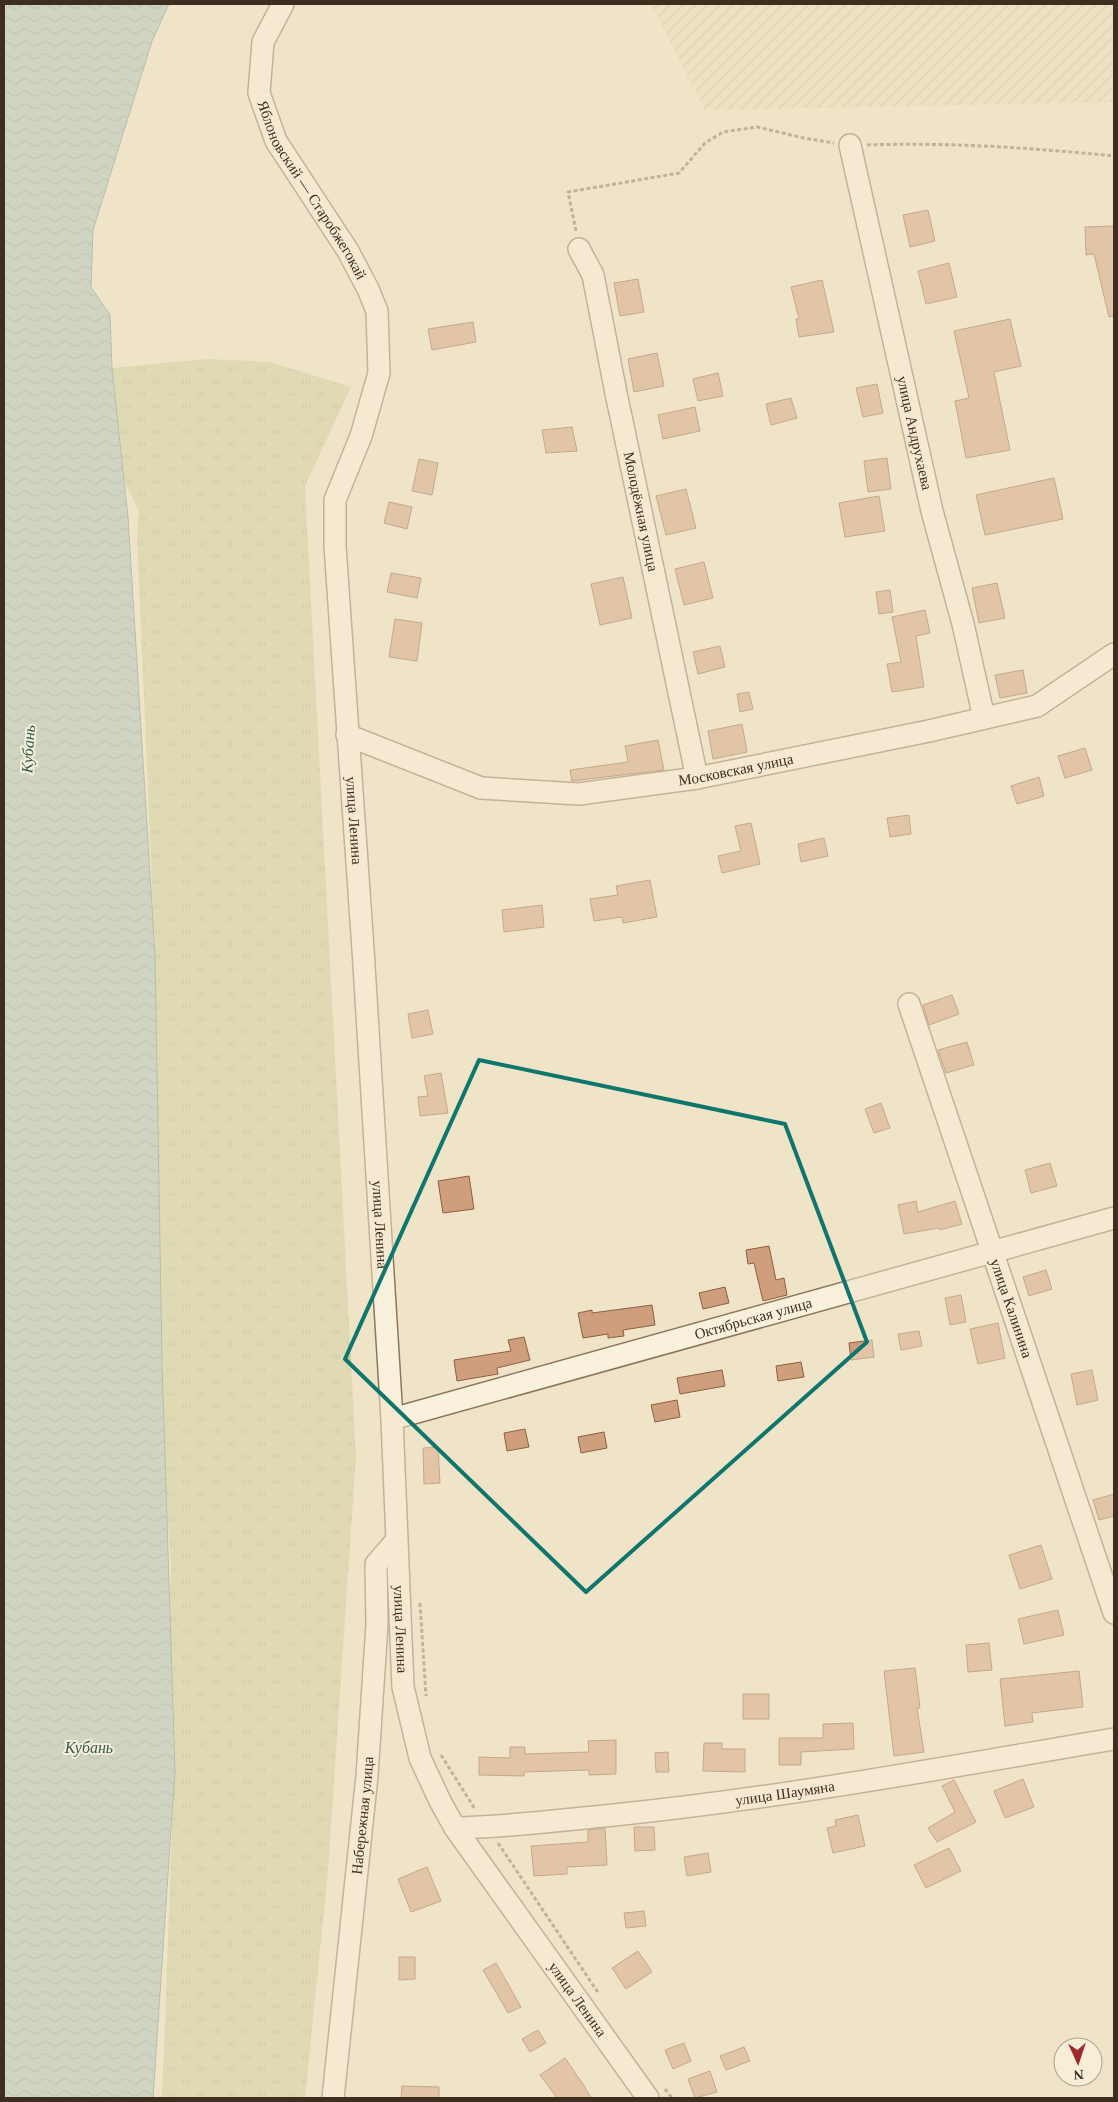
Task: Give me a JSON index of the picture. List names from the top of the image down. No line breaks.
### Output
{"streets":{"street":["Яблоновский — Старобжегокай","улица Андрухаева","Молодёжная улица","Московская улица","улица Ленина","улица Калинина","Октябрьская улица","улица Шаумяна","Набережная улица"]},"crossings":[["Яблоновский — Старобжегокай","улица Ленина"],["улица Андрухаева","Московская улица"],["Молодёжная улица","Московская улица"],["Московская улица","улица Ленина"],["улица Ленина","Октябрьская улица"],["улица Ленина","улица Шаумяна"],["улица Ленина","Набережная улица"],["улица Калинина","Октябрьская улица"]],"water":["Кубань"],"north":"bottom"}
